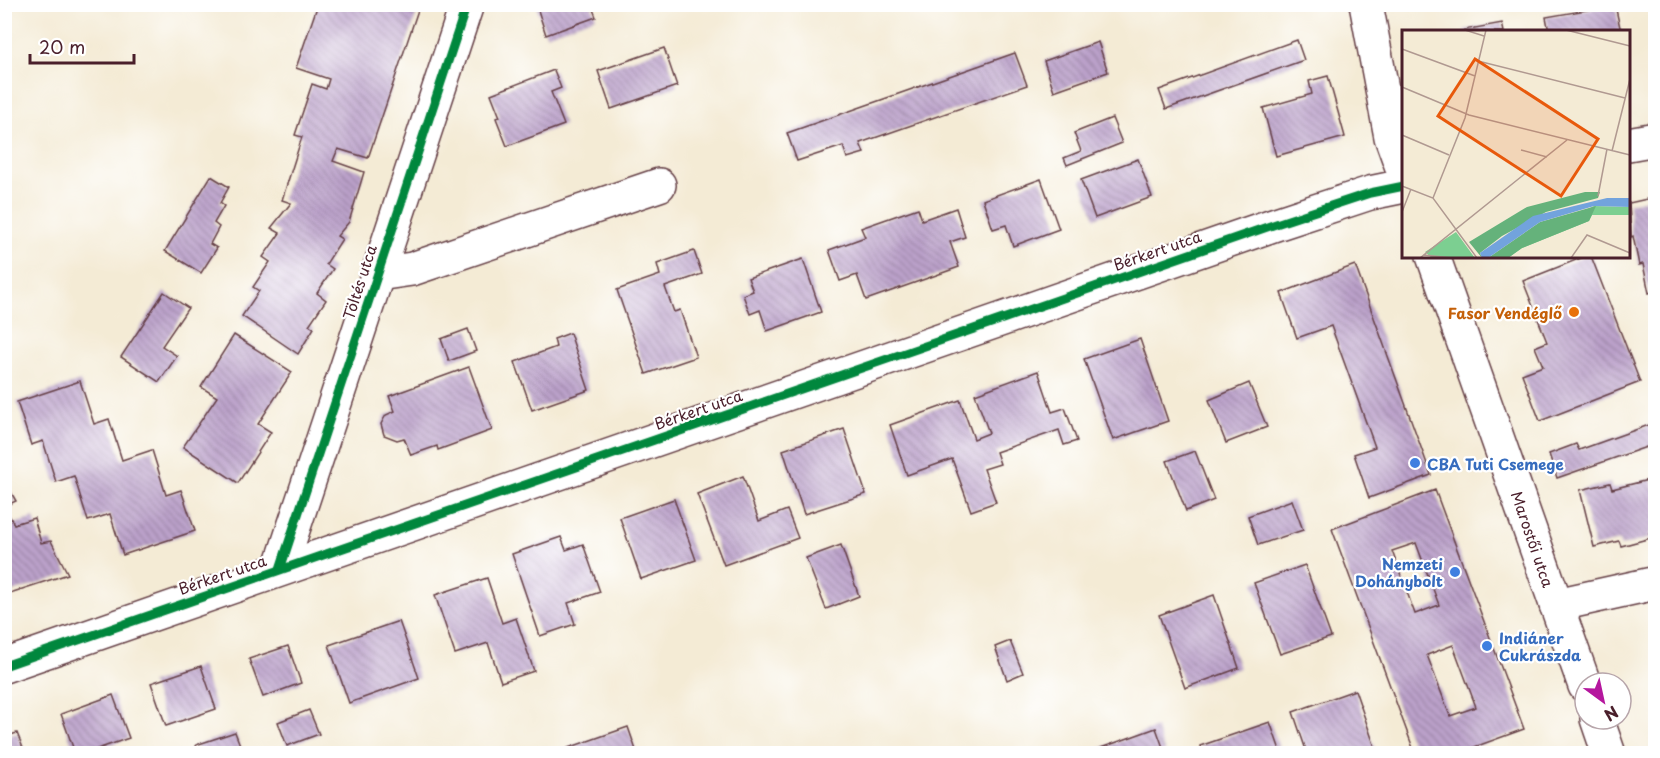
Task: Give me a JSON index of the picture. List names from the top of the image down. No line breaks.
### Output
{"streets":{"street":["Bérkert utca","Töltés utca","Marostői utca"]},"crossings":[["Bérkert utca","Töltés utca"]],"places":["Fasor Vendéglő","CBA Tuti Csemege","Nemzeti Dohánybolt","Indiáner Cukrászda"],"scale_bar":"20 m","north":"bottom right"}
